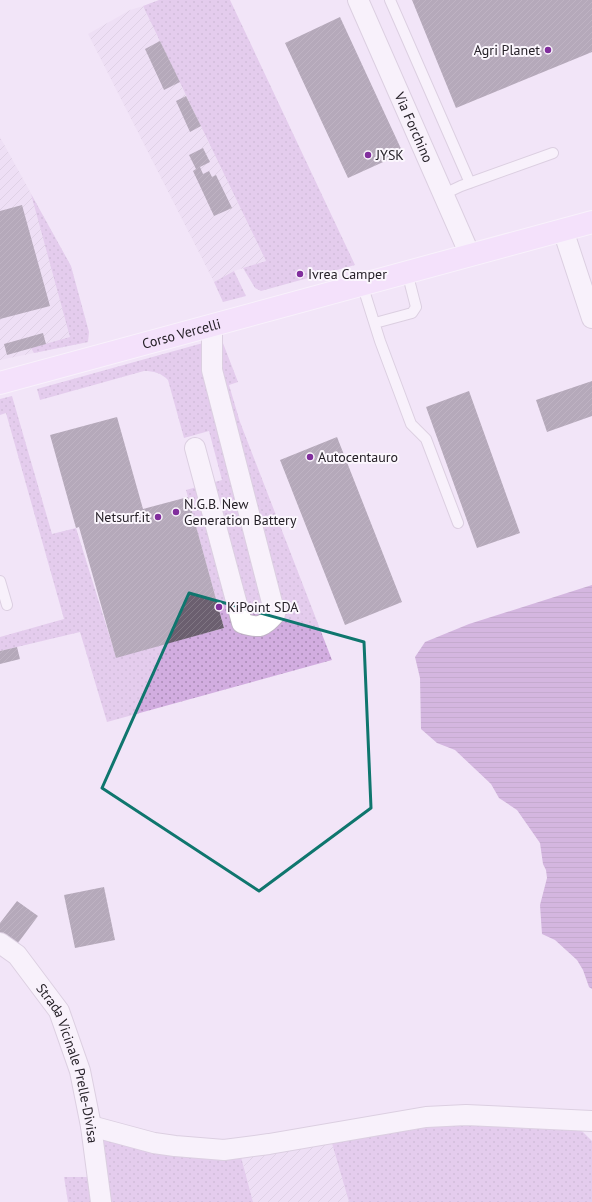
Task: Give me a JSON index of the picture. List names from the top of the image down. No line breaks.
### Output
{"streets":{"main road":["Corso Vercelli"],"street":["Via Forchino","Strada Vicinale Prelle-Divisa"]},"crossings":[["Via Forchino","Corso Vercelli"]],"places":["Agri Planet","JYSK","Ivrea Camper","Autocentauro","N.G.B. New Generation Battery","Netsurf.it","KiPoint SDA"]}
